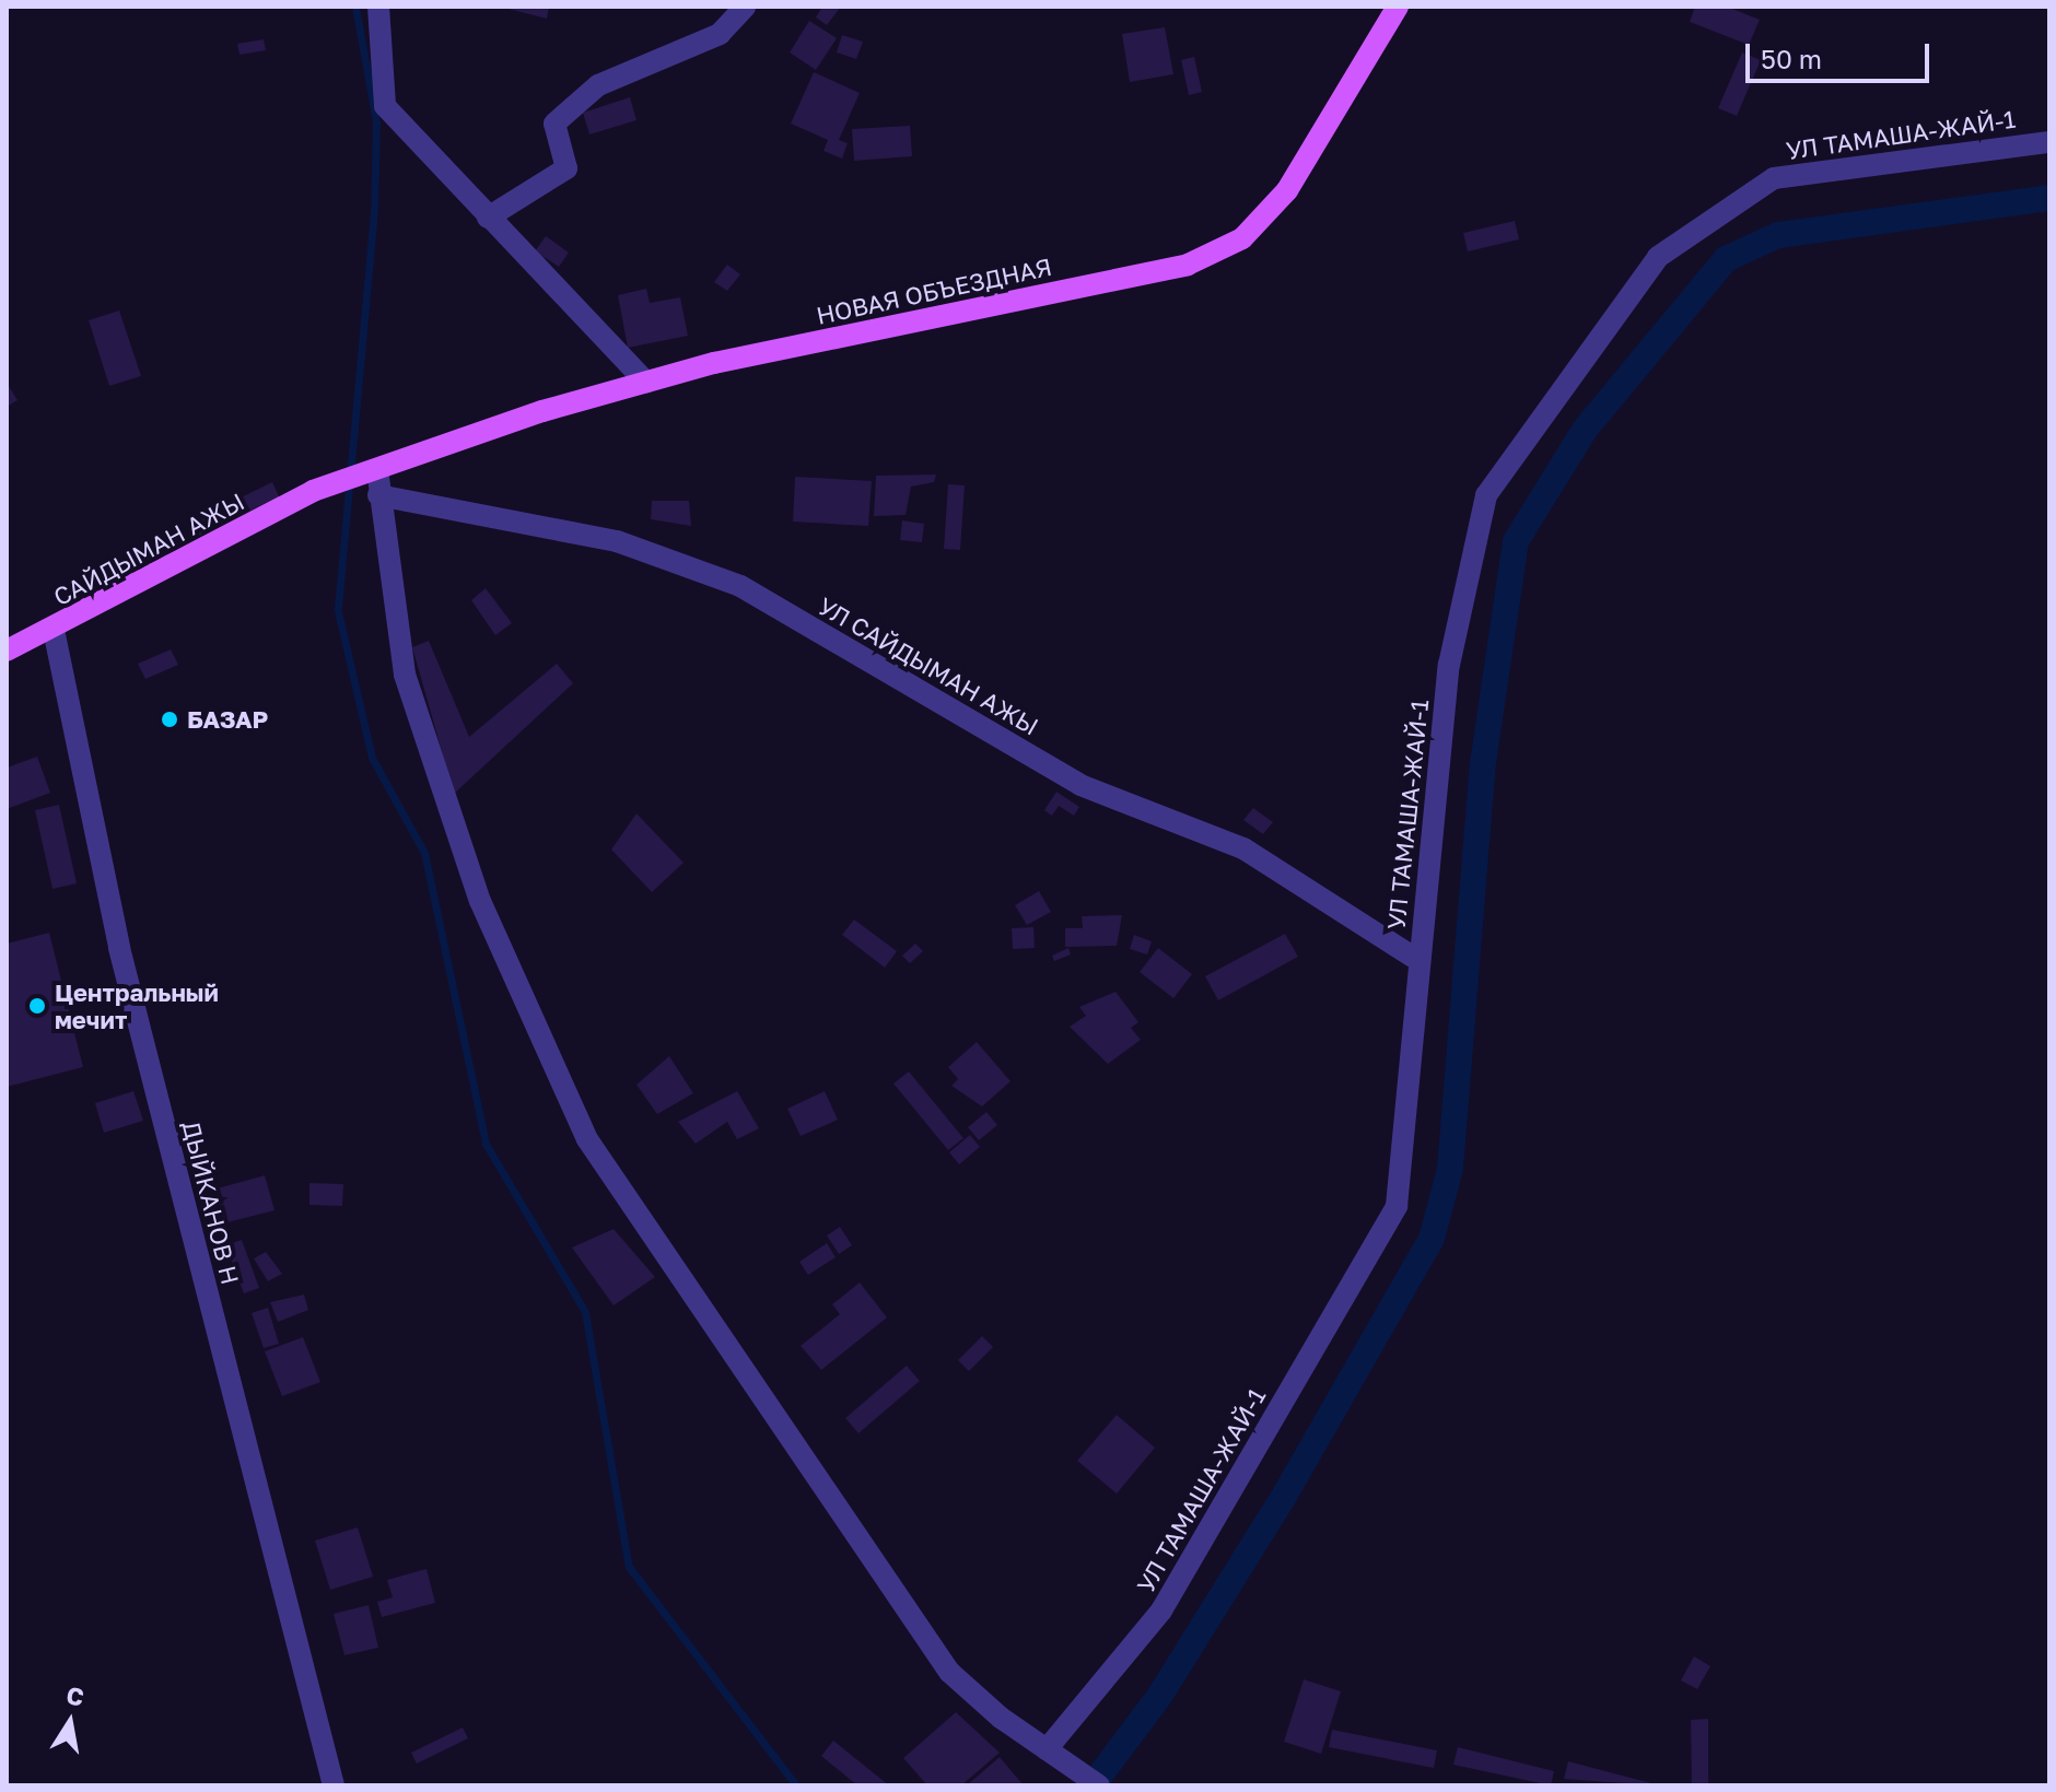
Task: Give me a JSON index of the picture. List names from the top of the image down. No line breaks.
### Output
{"streets":{"main road":["НОВАЯ ОБЪЕЗДНАЯ","САЙДЫМАН АЖЫ"],"street":["УЛ ТАМАША-ЖАЙ-1","УЛ САЙДЫМАН АЖЫ","ДЫЙКАНОВ Н"]},"crossings":[["УЛ ТАМАША-ЖАЙ-1","УЛ САЙДЫМАН АЖЫ"],["НОВАЯ ОБЪЕЗДНАЯ","САЙДЫМАН АЖЫ"],["САЙДЫМАН АЖЫ","ДЫЙКАНОВ Н"]],"places":["БАЗАР","Центральный мечит"],"scale_bar":"50 m","north":"top"}
